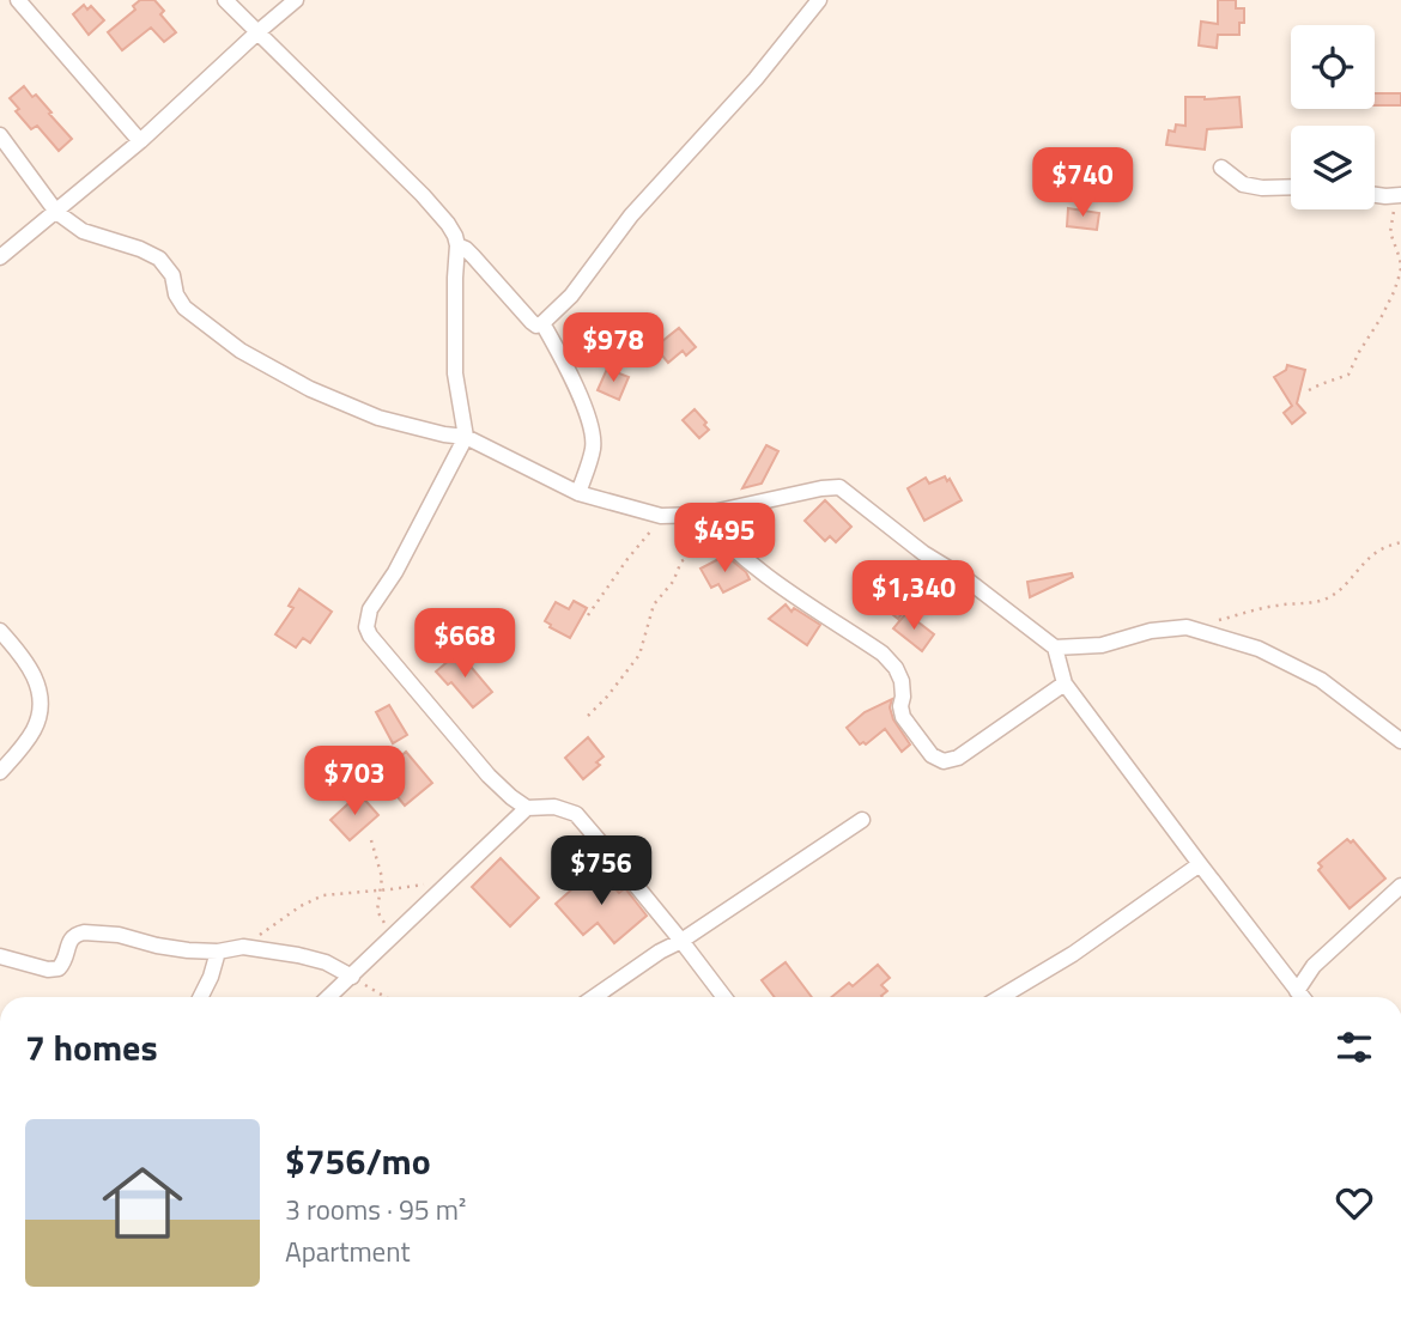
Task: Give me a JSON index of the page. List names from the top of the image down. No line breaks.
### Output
{"page":{"price":["$740","$978","$495","$1,340","$668","$703","$756"],"heading":"7 homes","list":[{"name":"$756/mo","note":"3 rooms · 95 m² · Apartment"}]}}
